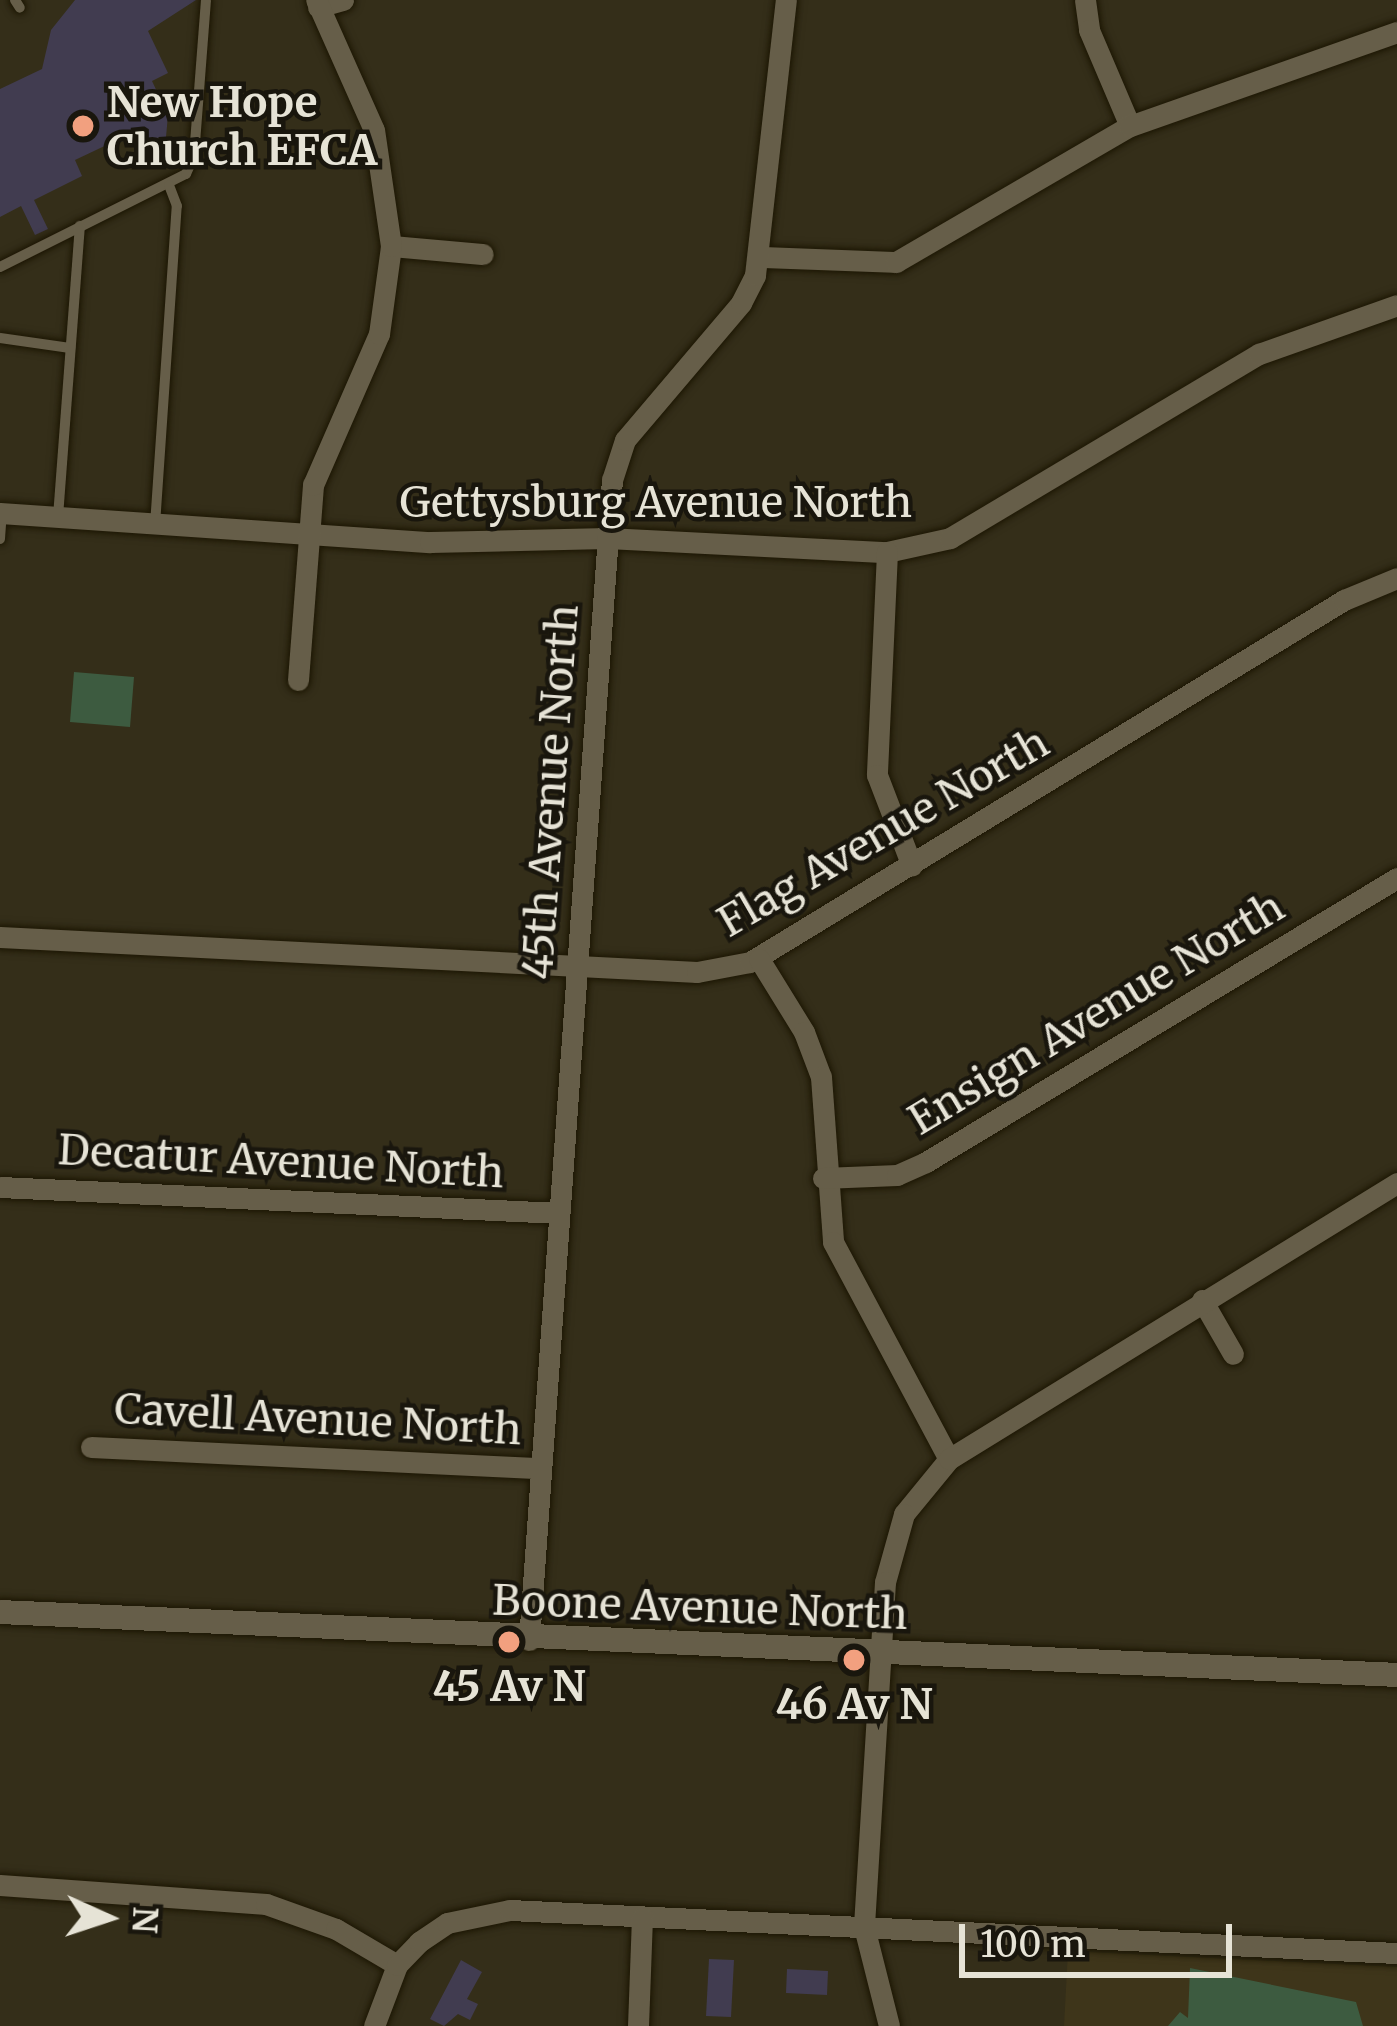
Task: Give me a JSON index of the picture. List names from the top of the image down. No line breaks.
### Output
{"streets":{"street":["Gettysburg Avenue North","45th Avenue North","Flag Avenue North","Ensign Avenue North","Decatur Avenue North","Cavell Avenue North","Boone Avenue North"]},"crossings":[["Gettysburg Avenue North","45th Avenue North"],["45th Avenue North","Flag Avenue North"],["45th Avenue North","Decatur Avenue North"],["45th Avenue North","Cavell Avenue North"],["45th Avenue North","Boone Avenue North"]],"places":["New Hope Church EFCA","45 Av N","46 Av N"],"scale_bar":"100 m","north":"right"}
